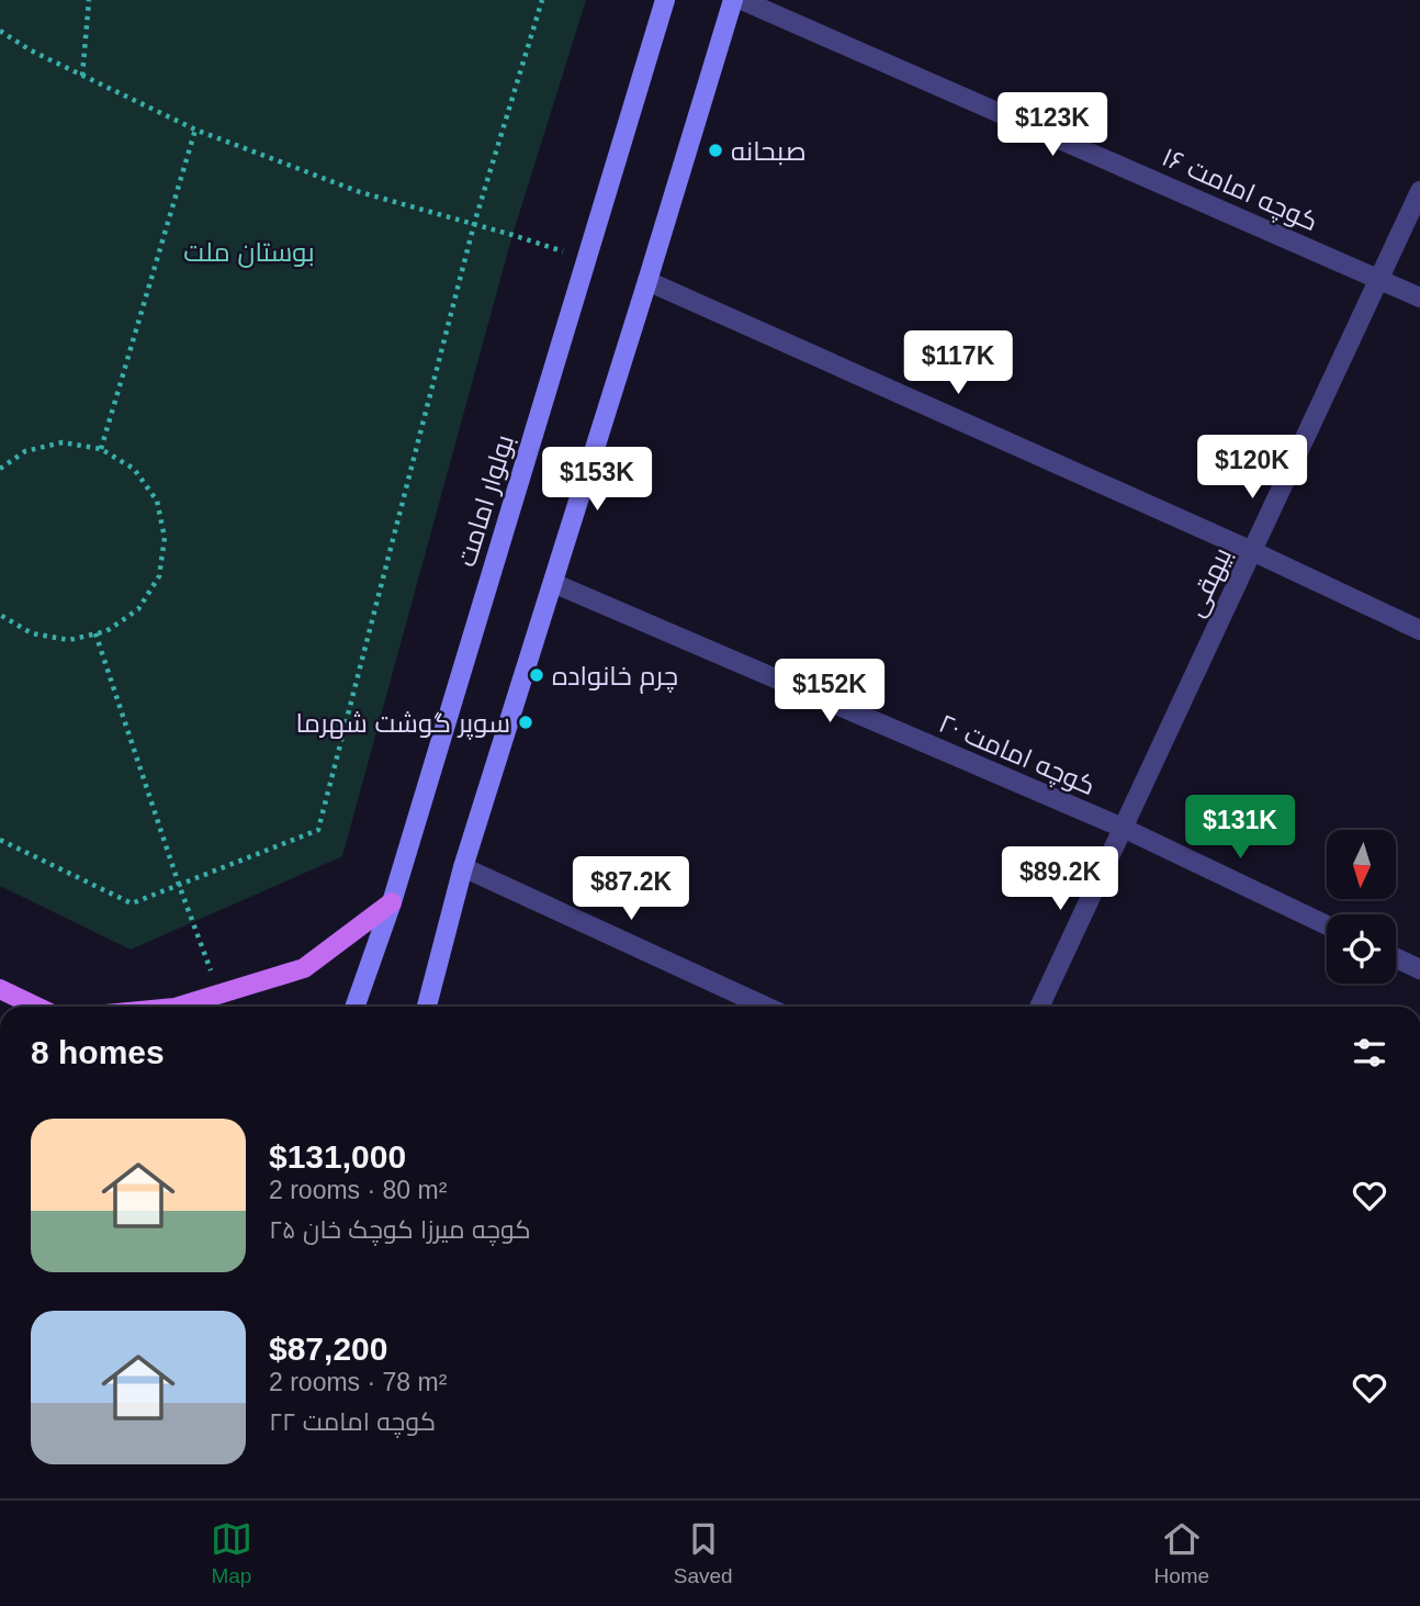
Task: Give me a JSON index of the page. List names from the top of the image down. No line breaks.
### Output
{"streets":{"main road":["بولوار امامت"],"street":["کوچه امامت ۱۶","بیهقی","کوچه امامت ۲۰"]},"crossings":[["کوچه امامت ۱۶","بیهقی"],["بیهقی","کوچه امامت ۲۰"]],"parks":["بوستان ملت"],"places":["صبحانه","چرم خانواده","سوپر گوشت شهرما"],"north":"bottom","page":{"price":["$123K","$117K","$120K","$153K","$152K","$131K","$89.2K","$87.2K"],"heading":"8 homes","list":[{"name":"$131,000","note":"2 rooms · 80 m² · کوچه میرزا کوچک خان ۲۵"},{"name":"$87,200","note":"2 rooms · 78 m² · کوچه امامت ۲۲"}],"tabs":["Map","Saved","Home"]}}
